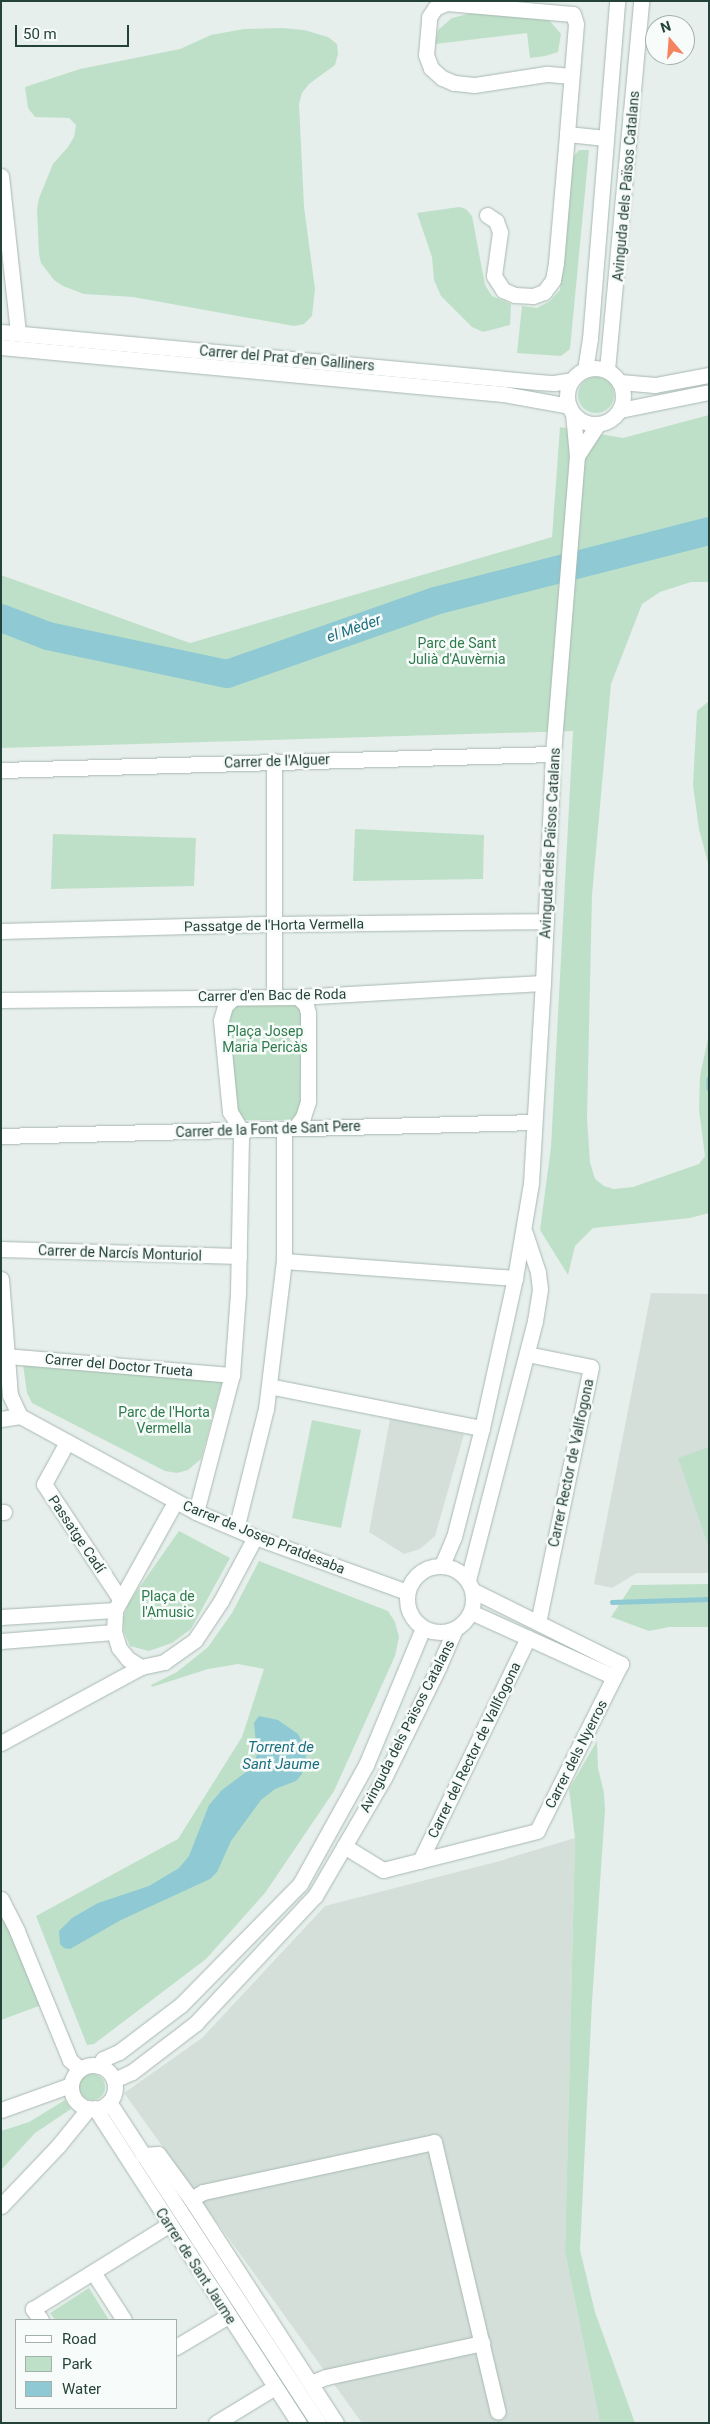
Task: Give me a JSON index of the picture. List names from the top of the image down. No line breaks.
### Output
{"streets":{"street":["Avinguda dels Països Catalans","Carrer del Prat d'en Galliners","Carrer de l'Alguer","Passatge de l'Horta Vermella","Carrer d'en Bac de Roda","Carrer de la Font de Sant Pere","Carrer de Narcís Monturiol","Carrer del Doctor Trueta","Carrer Rector de Vallfogona","Passatge Cadí","Carrer de Josep Pratdesaba","Carrer del Rector de Vallfogona","Carrer dels Nyerros","Carrer de Sant Jaume"]},"crossings":[["Avinguda dels Països Catalans","Carrer del Prat d'en Galliners"],["Avinguda dels Països Catalans","Carrer de l'Alguer"],["Avinguda dels Països Catalans","Passatge de l'Horta Vermella"],["Avinguda dels Països Catalans","Carrer d'en Bac de Roda"],["Avinguda dels Països Catalans","Carrer de la Font de Sant Pere"],["Avinguda dels Països Catalans","Carrer Rector de Vallfogona"],["Avinguda dels Països Catalans","Carrer de Josep Pratdesaba"],["Avinguda dels Països Catalans","Carrer de Sant Jaume"],["Passatge Cadí","Carrer de Josep Pratdesaba"],["Carrer del Rector de Vallfogona","Carrer dels Nyerros"]],"water":["el Mèder","Torrent de Sant Jaume"],"parks":["Parc de Sant Julià d'Auvèrnia","Plaça Josep Maria Pericàs","Parc de l'Horta Vermella","Plaça de l'Amusic"],"legend":["Road","Park","Water"],"scale_bar":"50 m","north":"top"}
